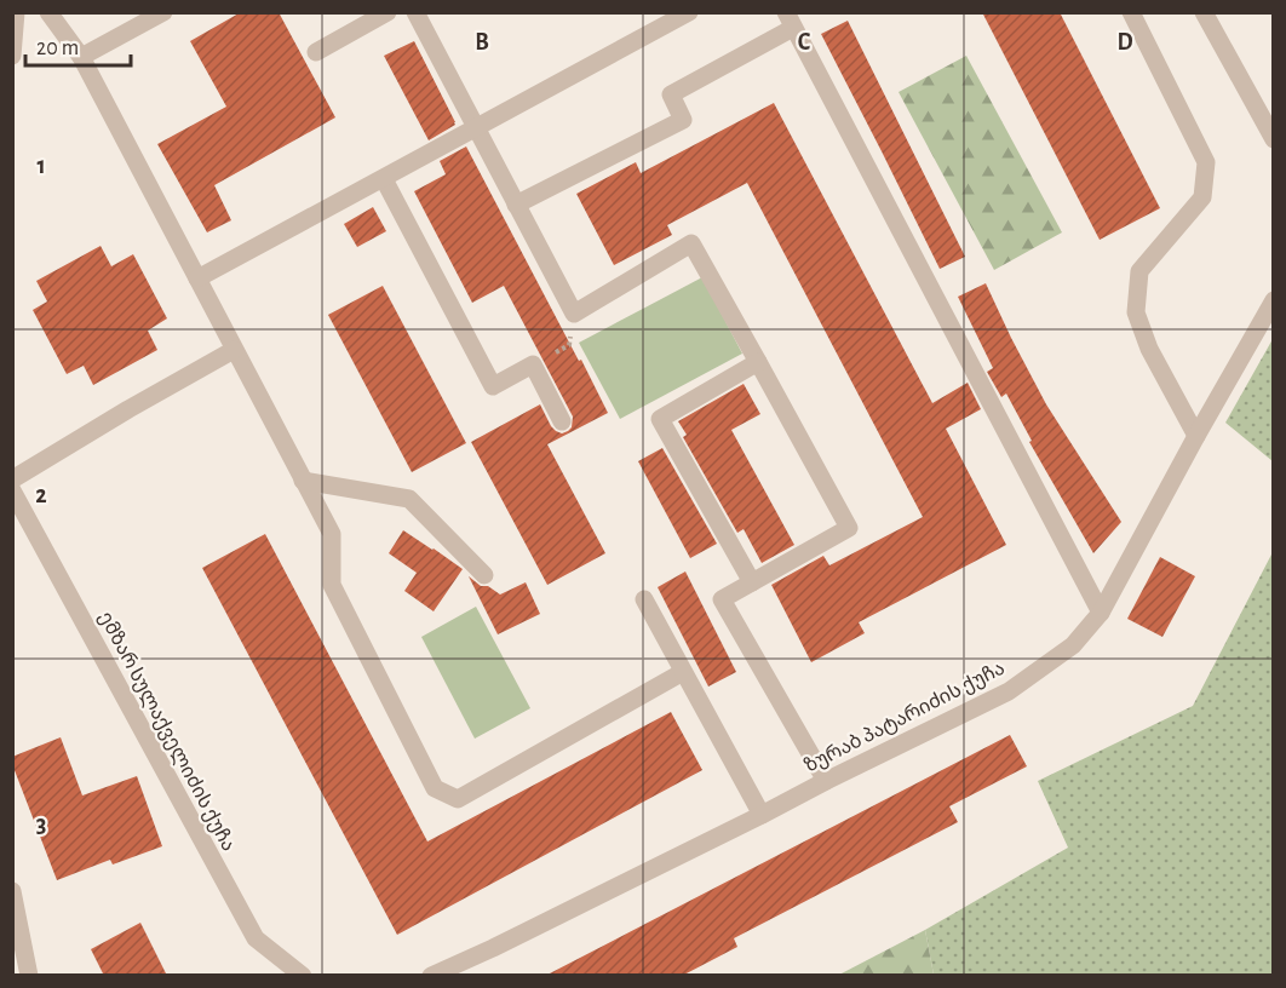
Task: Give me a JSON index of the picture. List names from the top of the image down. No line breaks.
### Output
{"streets":{"street":["ზურაბ პატარიძის ქუჩა","ემზარ სულაქველიძის ქუჩა"]},"scale_bar":"20 m","grid":{"columns":["B","C","D"],"rows":["1","2","3"]}}
